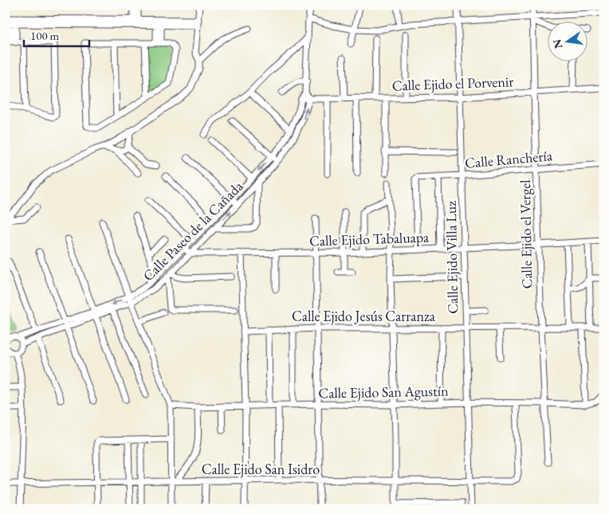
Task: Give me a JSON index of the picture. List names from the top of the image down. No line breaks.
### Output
{"streets":{"street":["Calle Ejido el Porvenir","Calle Ranchería","Calle Paseo de la Cañada","Calle Ejido el Vergel","Calle Ejido Tabaluapa","Calle Ejido Villa Luz","Calle Ejido Jesús Carranza","Calle Ejido San Agustín","Calle Ejido San Isidro"]},"crossings":[["Calle Ejido el Porvenir","Calle Paseo de la Cañada"],["Calle Ejido el Porvenir","Calle Ejido el Vergel"],["Calle Ejido el Porvenir","Calle Ejido Villa Luz"],["Calle Ranchería","Calle Ejido el Vergel"],["Calle Ranchería","Calle Ejido Tabaluapa"],["Calle Ranchería","Calle Ejido Villa Luz"],["Calle Paseo de la Cañada","Calle Ejido Tabaluapa"],["Calle Ejido el Vergel","Calle Ejido Tabaluapa"],["Calle Ejido el Vergel","Calle Ejido Jesús Carranza"],["Calle Ejido el Vergel","Calle Ejido San Agustín"],["Calle Ejido Tabaluapa","Calle Ejido Villa Luz"],["Calle Ejido Villa Luz","Calle Ejido Jesús Carranza"],["Calle Ejido Villa Luz","Calle Ejido San Agustín"],["Calle Ejido Villa Luz","Calle Ejido San Isidro"],["Calle Ejido San Agustín","Calle Ejido San Isidro"]],"scale_bar":"100 m","north":"left"}
